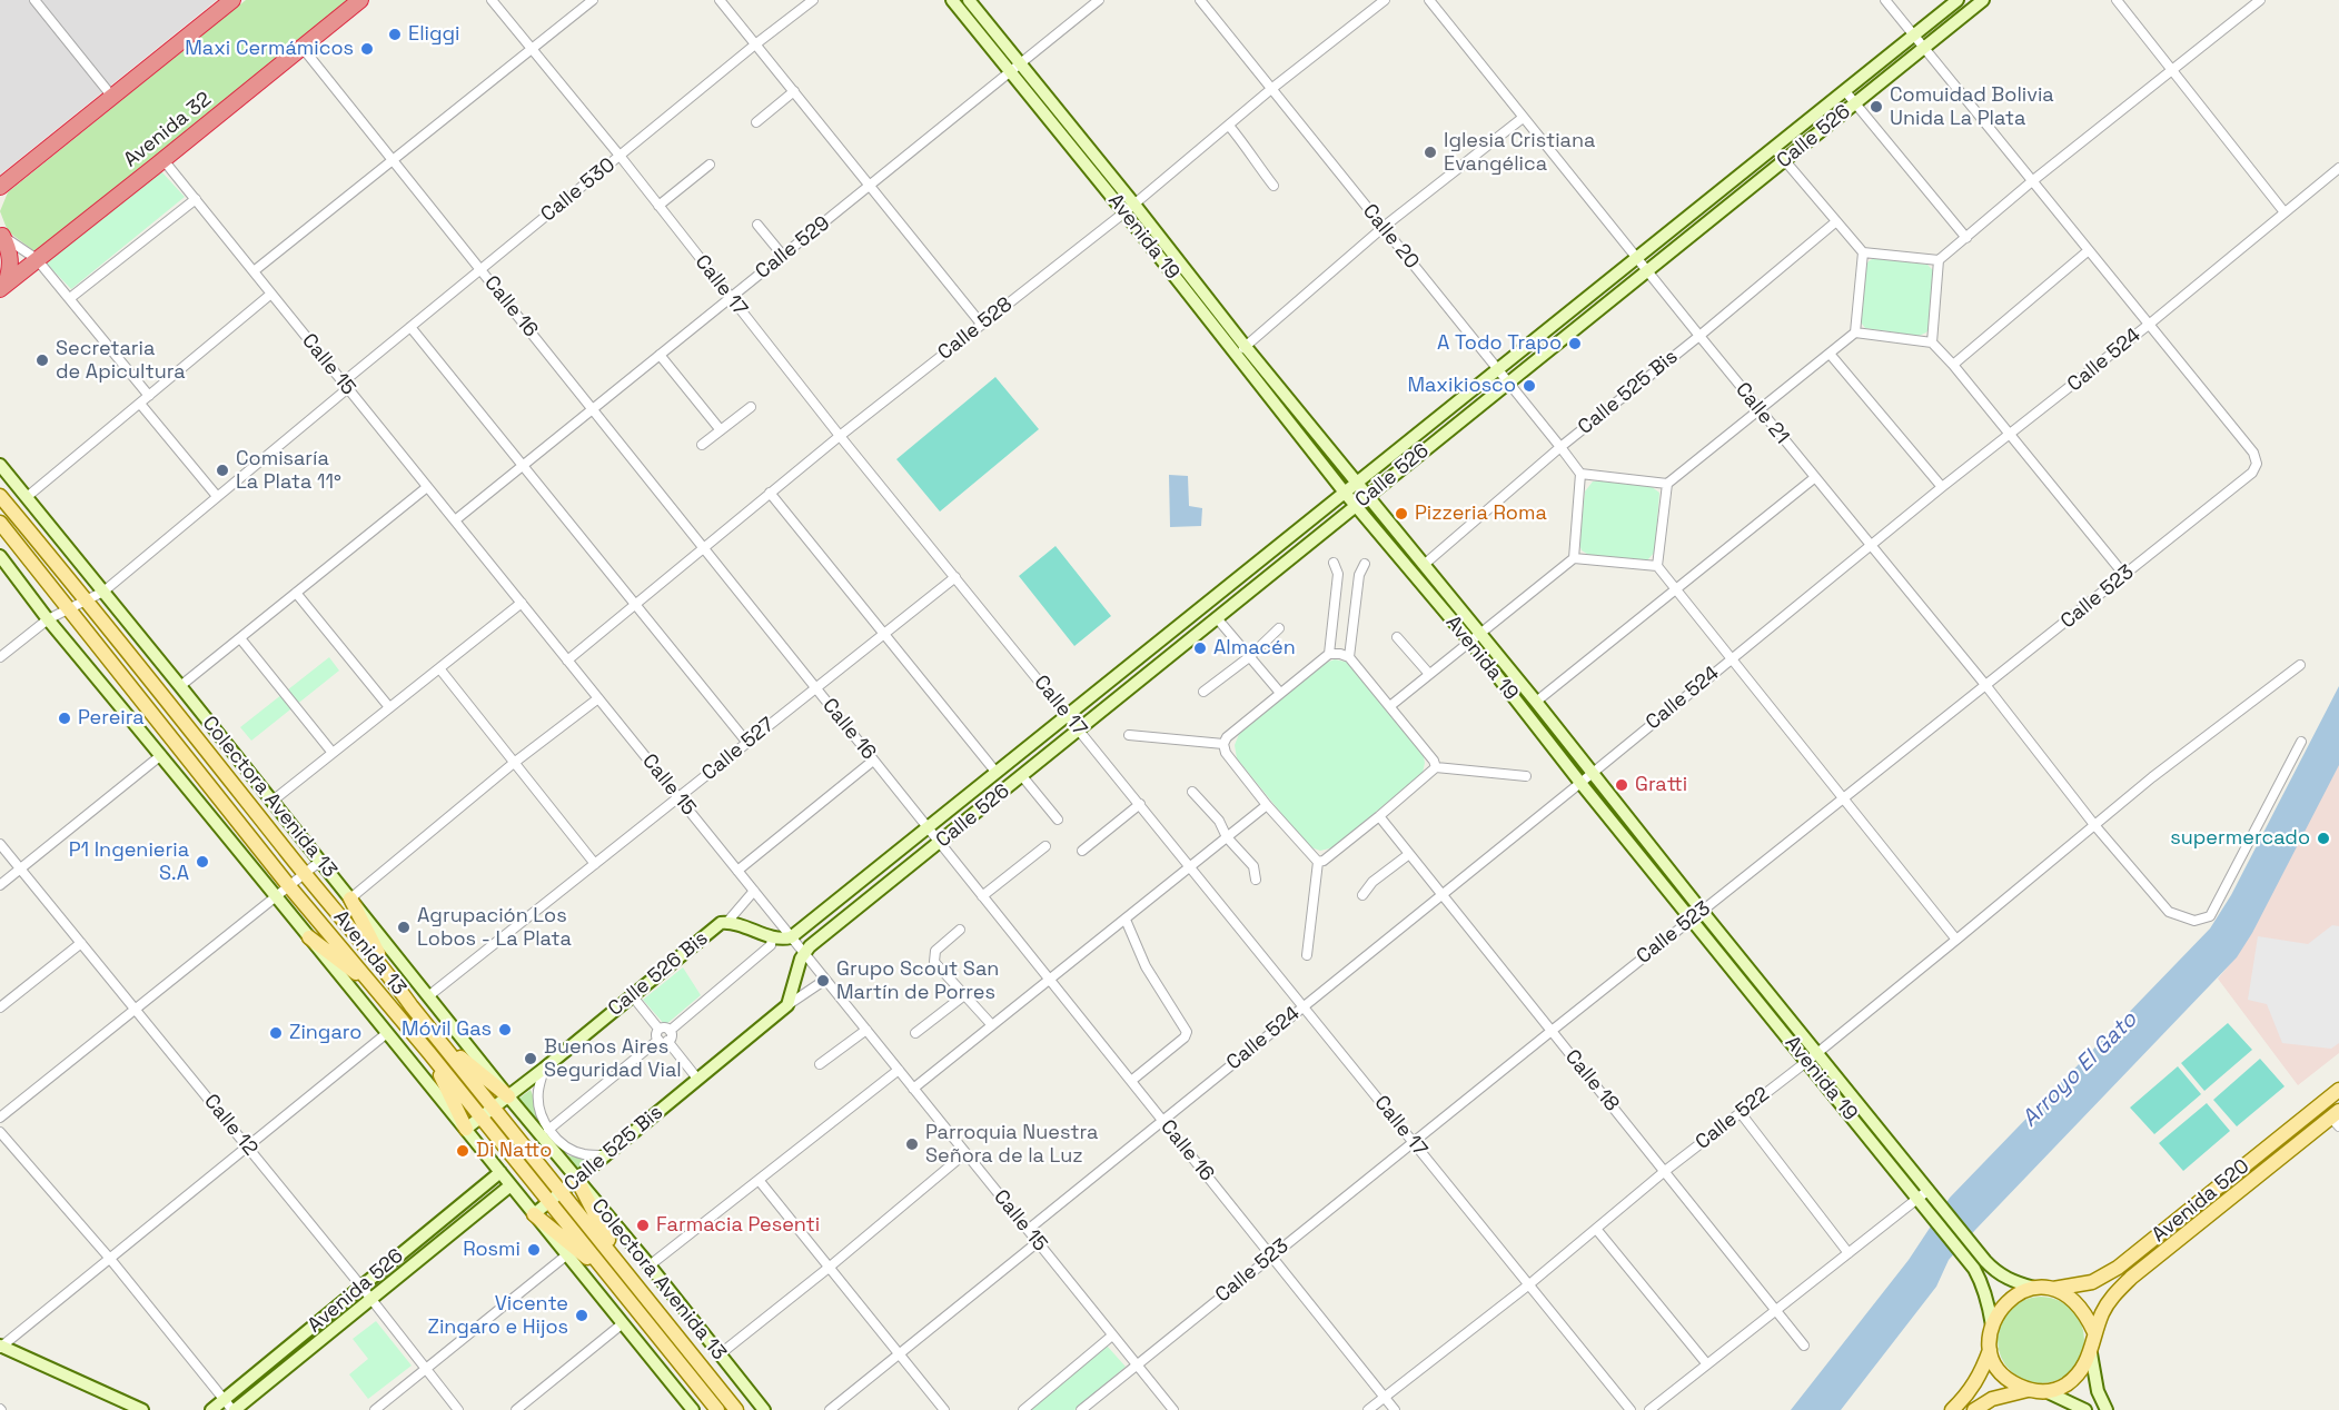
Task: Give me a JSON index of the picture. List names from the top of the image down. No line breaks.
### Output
{"streets":{"highway":["Avenida 32"],"main road":["Calle 526","Avenida 19","Calle 525 Bis","Colectora Avenida 13","Avenida 13","Calle 526 Bis","Avenida 520","Avenida 526"],"street":["Calle 530","Calle 20","Calle 529","Calle 17","Calle 16","Calle 528","Calle 524","Calle 15","Calle 21","Calle 523","Calle 527","Calle 18","Calle 522","Calle 12"]},"crossings":[["Avenida 32","Calle 16"],["Avenida 32","Calle 15"],["Calle 526","Avenida 19"],["Calle 526","Calle 20"],["Calle 526","Calle 17"],["Calle 526","Calle 16"],["Calle 526","Calle 15"],["Calle 526","Calle 21"],["Calle 526","Calle 526 Bis"],["Calle 530","Calle 17"],["Calle 530","Calle 16"],["Calle 530","Calle 15"],["Calle 530","Colectora Avenida 13"],["Calle 530","Avenida 13"],["Avenida 19","Calle 529"],["Avenida 19","Calle 528"],["Avenida 19","Calle 524"],["Avenida 19","Calle 525 Bis"],["Avenida 19","Calle 523"],["Avenida 19","Calle 522"],["Avenida 19","Avenida 520"],["Calle 20","Calle 528"],["Calle 20","Calle 525 Bis"],["Calle 529","Calle 17"],["Calle 529","Calle 16"],["Calle 529","Calle 15"],["Calle 17","Calle 528"],["Calle 17","Calle 524"],["Calle 17","Calle 523"],["Calle 17","Calle 527"],["Calle 17","Calle 522"],["Calle 16","Calle 528"],["Calle 16","Calle 524"],["Calle 16","Calle 523"],["Calle 16","Calle 527"],["Calle 16","Calle 522"],["Calle 528","Calle 15"],["Calle 524","Calle 15"],["Calle 524","Calle 21"],["Calle 524","Calle 523"],["Calle 524","Calle 18"],["Calle 15","Calle 525 Bis"],["Calle 15","Calle 523"],["Calle 15","Calle 527"],["Calle 15","Calle 526 Bis"],["Calle 525 Bis","Calle 21"],["Calle 525 Bis","Colectora Avenida 13"],["Calle 525 Bis","Avenida 13"],["Calle 21","Calle 523"],["Calle 21","Calle 522"],["Calle 523","Calle 18"],["Calle 527","Colectora Avenida 13"],["Colectora Avenida 13","Calle 526 Bis"],["Avenida 13","Calle 526 Bis"],["Calle 18","Calle 522"],["Calle 12","Avenida 526"]],"water":["Arroyo El Gato"],"places":["Eliggi","Maxi Cermámicos","Comuidad Bolivia Unida La Plata","Iglesia Cristiana Evangélica","A Todo Trapo","Secretaria de Apicultura","Maxikiosco","Comisaría La Plata 11°","Pizzeria Roma","Almacén","Pereira","Gratti","supermercado","P1 Ingenieria S.A","Agrupación Los Lobos - La Plata","Grupo Scout San Martín de Porres","Móvil Gas","Zingaro","Buenos Aires Seguridad Vial","Parroquia Nuestra Señora de la Luz","Di Natto","Farmacia Pesenti","Rosmi","Vicente Zingaro e Hijos"]}
